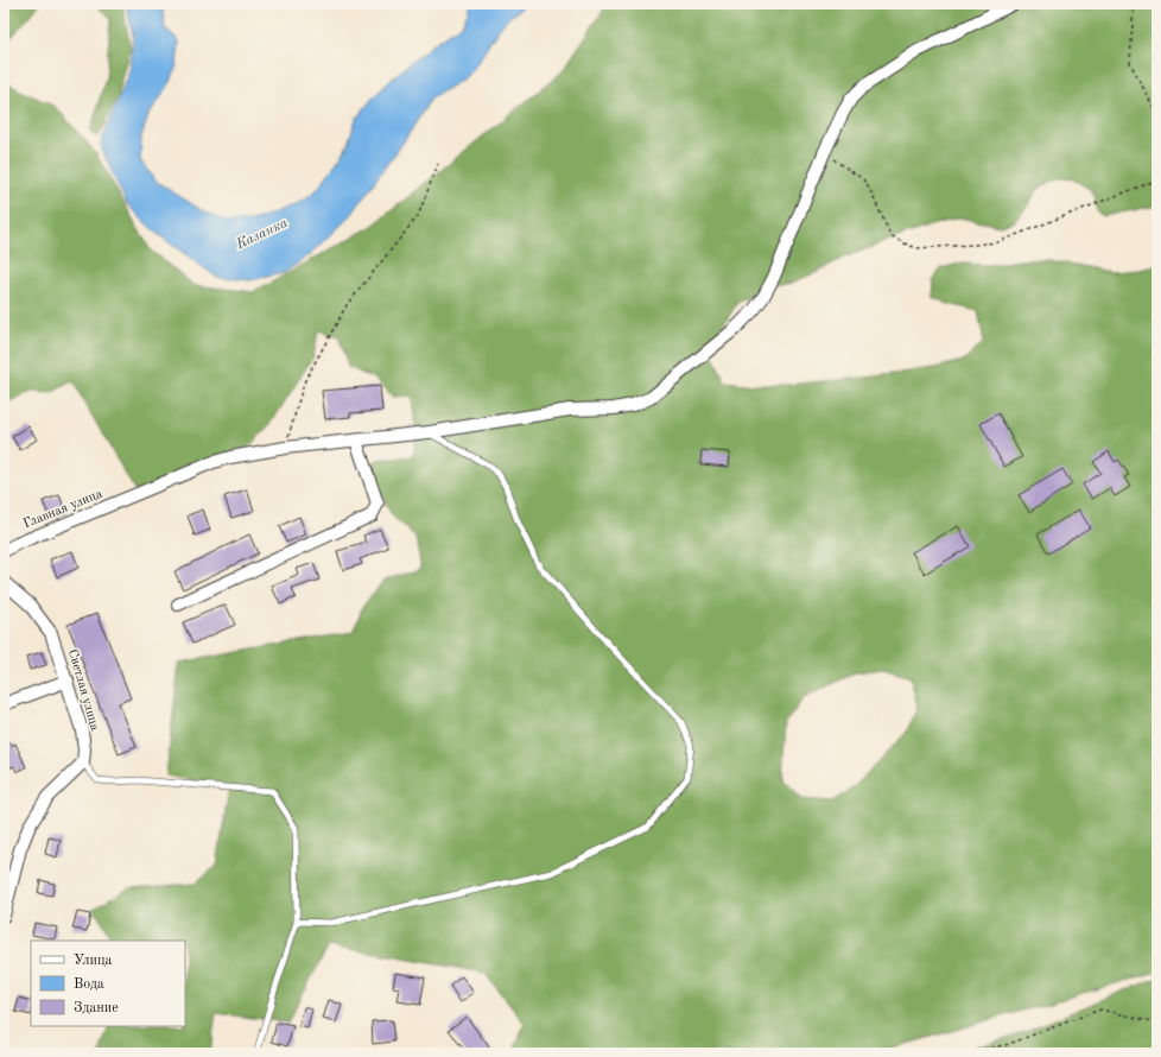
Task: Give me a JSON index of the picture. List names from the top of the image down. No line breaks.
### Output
{"streets":{"street":["Главная улица","Светлая улица"]},"water":["Казанка"],"legend":["Улица","Вода","Здание"]}
